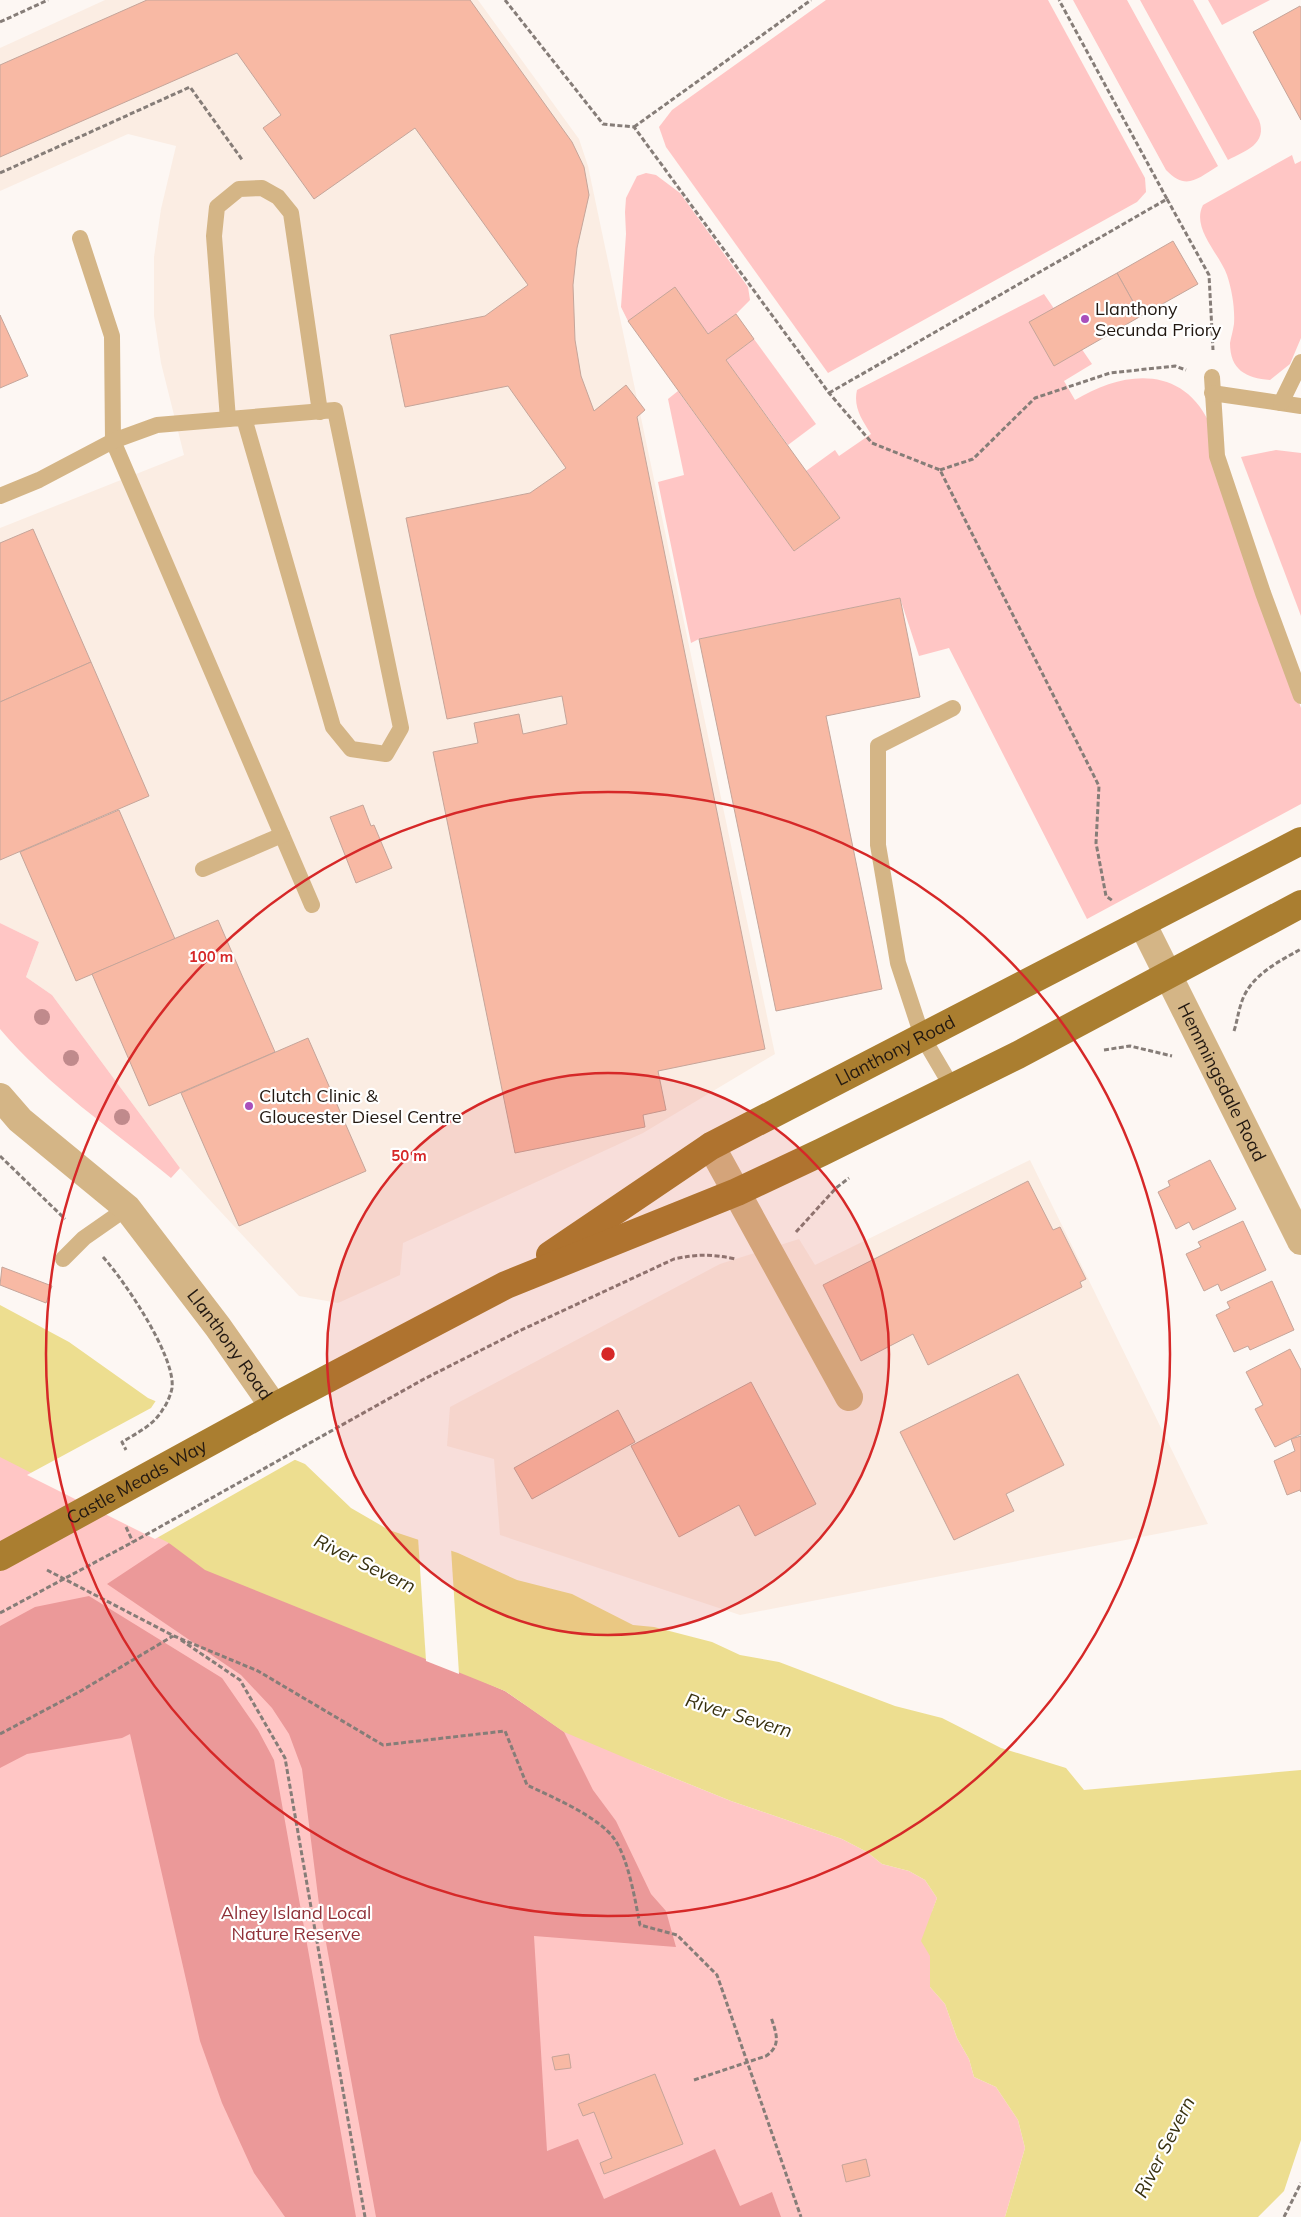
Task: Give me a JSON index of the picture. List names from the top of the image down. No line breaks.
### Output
{"streets":{"main road":["Llanthony Road","Castle Meads Way"],"street":["Hemmingsdale Road"]},"crossings":[["Llanthony Road","Hemmingsdale Road"],["Llanthony Road","Castle Meads Way"]],"water":["River Severn"],"parks":["Alney Island Local Nature Reserve"],"places":["Llanthony Secunda Priory","Clutch Clinic & Gloucester Diesel Centre"],"rings":["100 m","50 m"]}
